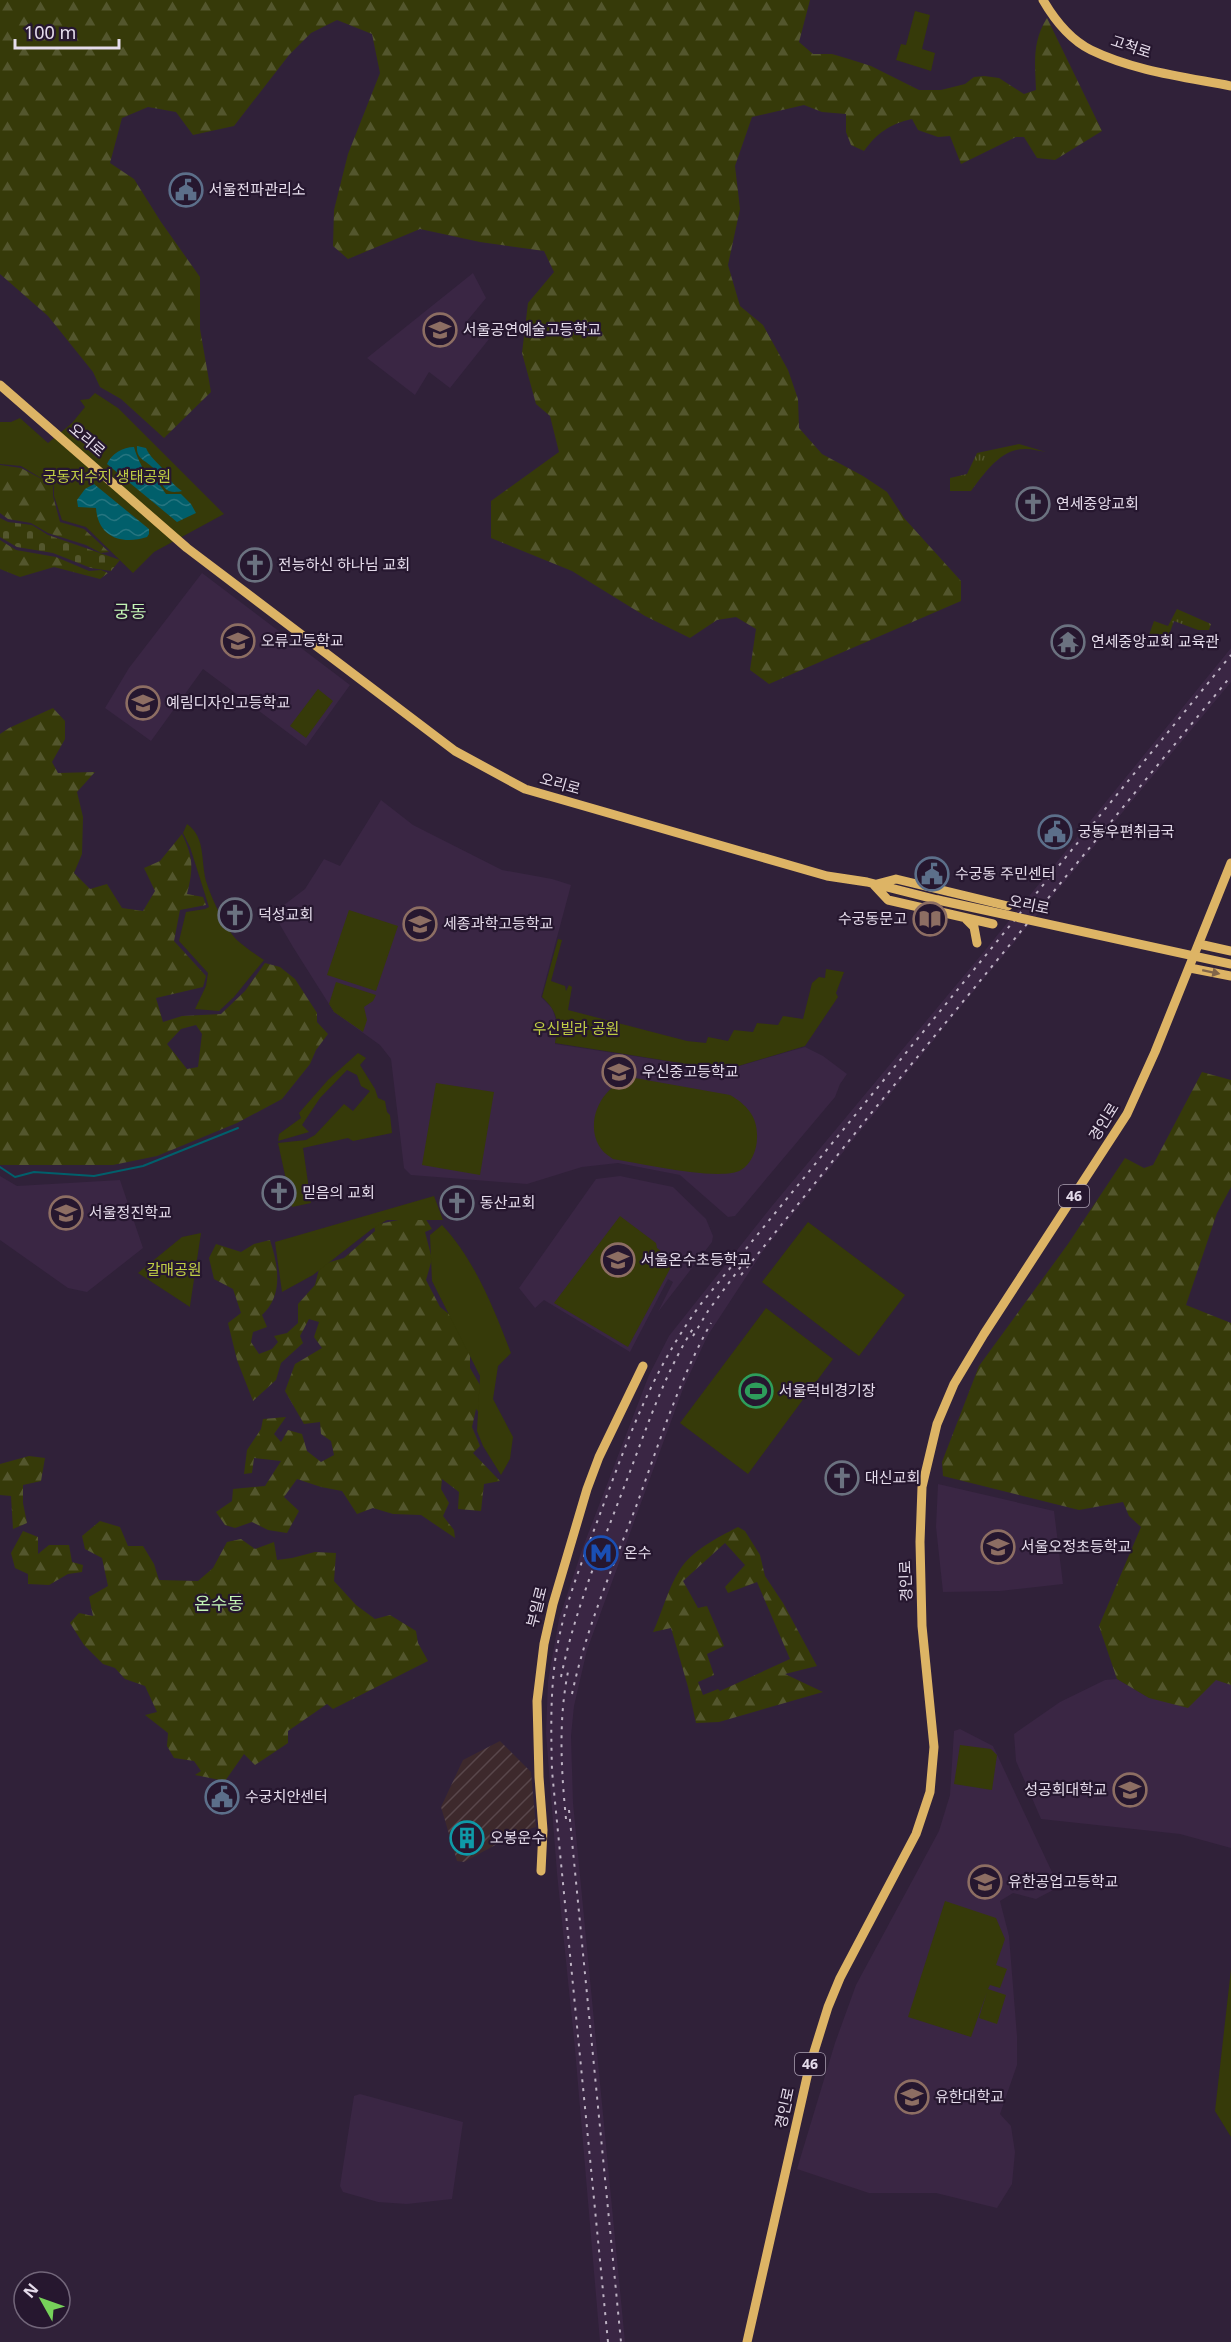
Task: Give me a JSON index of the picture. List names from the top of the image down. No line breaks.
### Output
{"streets":{"main road":["고척로","오리로","경인로","46","부일로"]},"districts":["궁동","온수동"],"parks":["궁동저수지 생태공원","우신빌라 공원","갈매공원"],"places":{"public building":["서울전파관리소","궁동우편취급국","수궁동 주민센터","수궁치안센터"],"school or university":["서울공연예술고등학교","오류고등학교","예림디자인고등학교","세종과학고등학교","우신중고등학교","서울정진학교","서울온수초등학교","서울오정초등학교","성공회대학교","유한공업고등학교","유한대학교"],"church":["연세중앙교회","전능하신 하나님 교회","덕성교회","믿음의 교회","동산교회","대신교회"],"temple":["연세중앙교회 교육관"],"library":["수궁동문고"],"sports":["서울럭비경기장"],"metro station":["온수"],"building":["오봉운수"]},"scale_bar":"100 m","north":"top left"}
